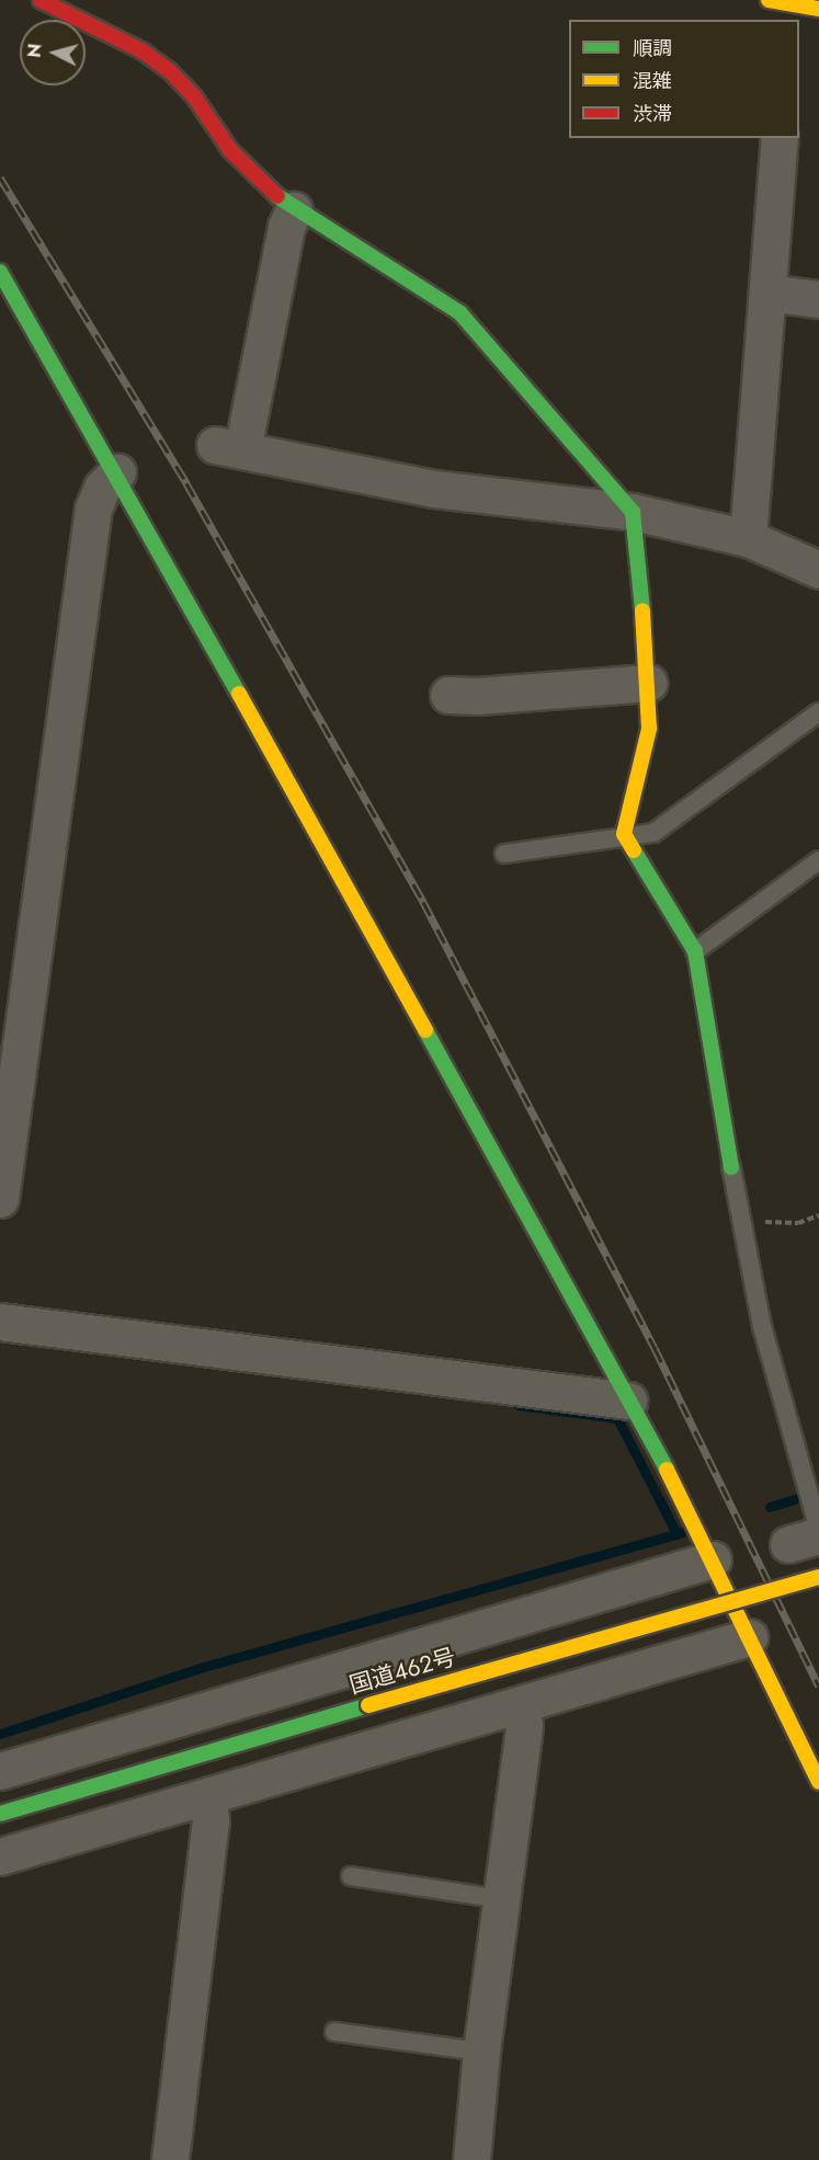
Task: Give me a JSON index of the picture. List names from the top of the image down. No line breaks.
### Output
{"streets":{"main road":["国道462号"]},"legend":["順調","混雑","渋滞"],"north":"left"}
